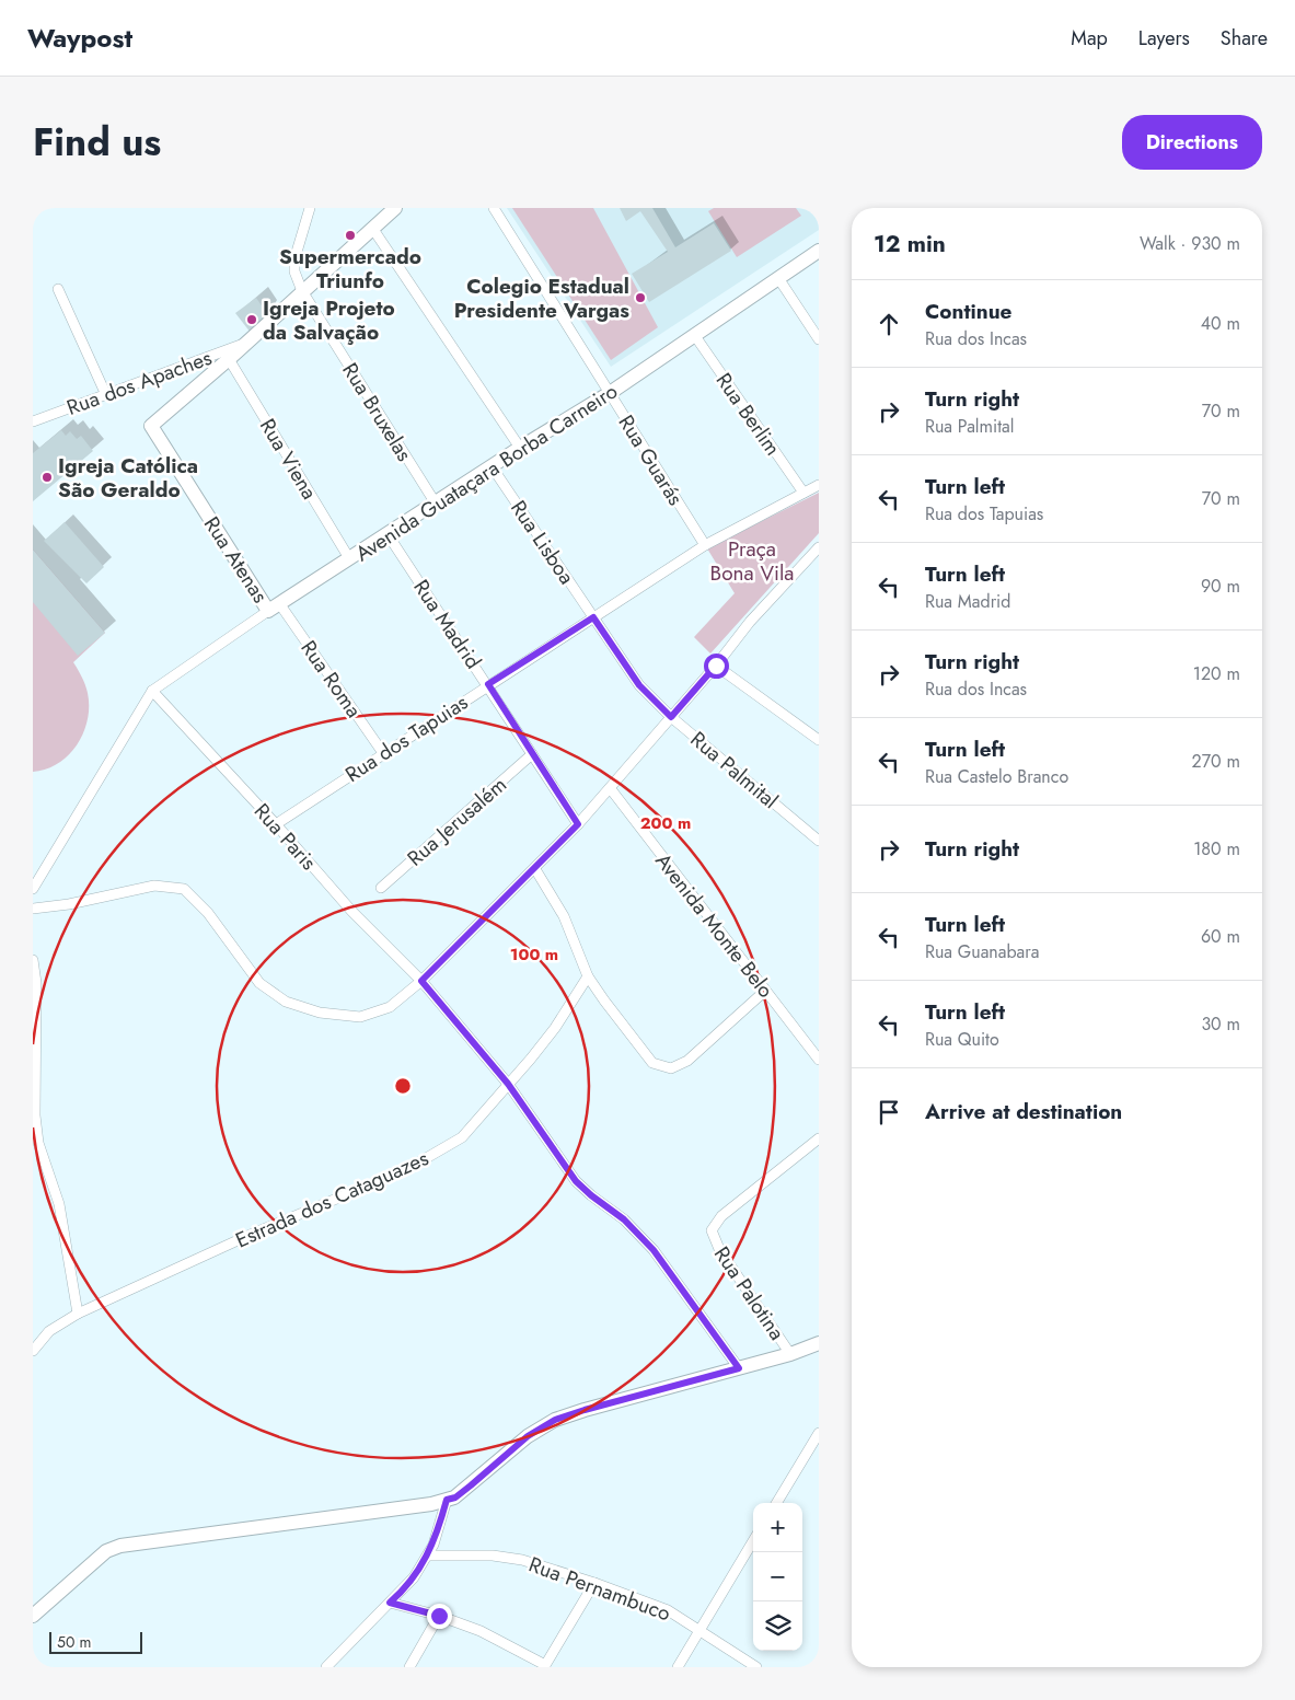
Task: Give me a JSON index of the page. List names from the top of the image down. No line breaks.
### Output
{"streets":{"street":["Rua dos Apaches","Rua Bruxelas","Rua Berlim","Rua Viena","Rua Guarás","Avenida Guataçara Borba Carneiro","Rua Lisboa","Rua Atenas","Rua Madrid","Rua Roma","Rua dos Tapuias","Rua Palmital","Rua Jerusalém","Rua Paris","Avenida Monte Belo","Estrada dos Cataguazes","Rua Palotina","Rua Pernambuco"]},"crossings":[["Rua Bruxelas","Avenida Guataçara Borba Carneiro"],["Rua Berlim","Avenida Guataçara Borba Carneiro"],["Rua Berlim","Rua dos Tapuias"],["Rua Viena","Avenida Guataçara Borba Carneiro"],["Rua Viena","Rua Atenas"],["Rua Guarás","Avenida Guataçara Borba Carneiro"],["Rua Guarás","Rua dos Tapuias"],["Avenida Guataçara Borba Carneiro","Rua Lisboa"],["Avenida Guataçara Borba Carneiro","Rua Atenas"],["Avenida Guataçara Borba Carneiro","Rua Madrid"],["Avenida Guataçara Borba Carneiro","Rua Roma"],["Avenida Guataçara Borba Carneiro","Rua Paris"],["Rua Lisboa","Rua dos Tapuias"],["Rua Lisboa","Rua Palmital"],["Rua Atenas","Rua Roma"],["Rua Madrid","Rua dos Tapuias"],["Rua Madrid","Rua Jerusalém"],["Rua Roma","Rua dos Tapuias"],["Rua dos Tapuias","Rua Palmital"],["Rua dos Tapuias","Rua Paris"],["Rua Paris","Estrada dos Cataguazes"]],"parks":["Praça Bona Vila"],"places":["Supermercado Triunfo","Colegio Estadual Presidente Vargas","Igreja Projeto da Salvação","Igreja Católica São Geraldo"],"scale_bar":"50 m","page":{"header":"Waypost","nav":["Map","Layers","Share"],"title":"Find us","buttons":"Directions","heading":["12 min","Walk · 930 m"],"list":[["Continue","Rua dos Incas","40 m"],["Turn right","Rua Palmital","70 m"],["Turn left","Rua dos Tapuias","70 m"],["Turn left","Rua Madrid","90 m"],["Turn right","Rua dos Incas","120 m"],["Turn left","Rua Castelo Branco","270 m"],["Turn right","180 m"],["Turn left","Rua Guanabara","60 m"],["Turn left","Rua Quito","30 m"],"Arrive at destination"],"map_buttons":["+","−"],"scale":"50 m"},"rings":["200 m","100 m"]}
